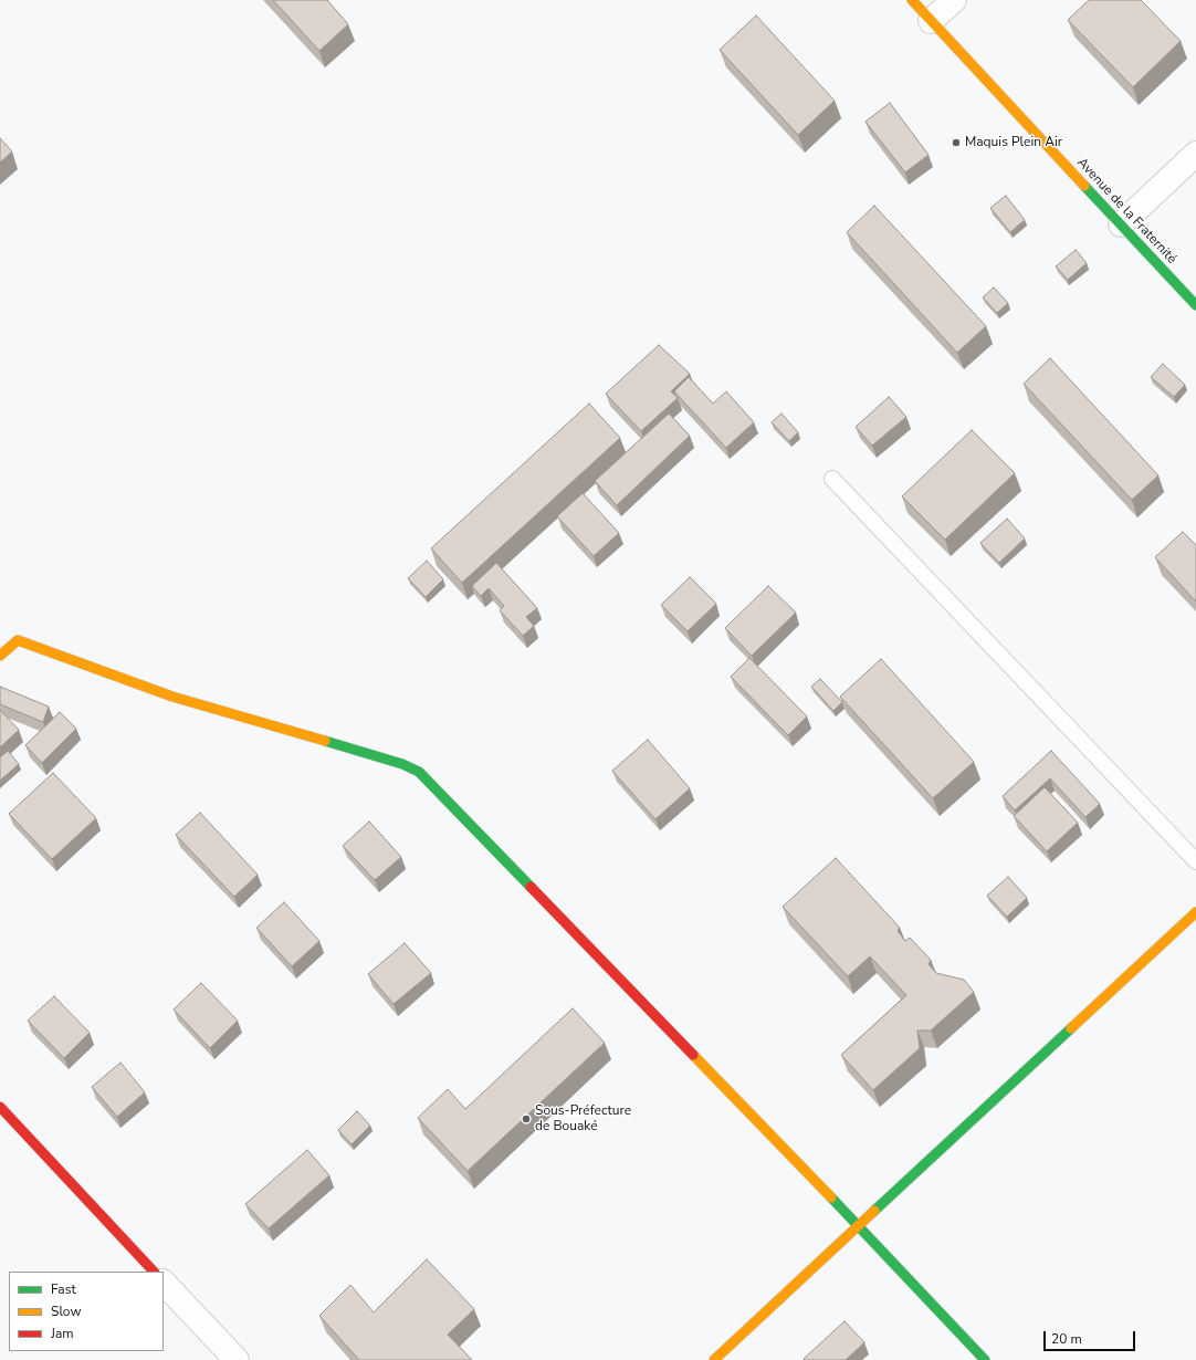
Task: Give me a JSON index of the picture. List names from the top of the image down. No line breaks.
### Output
{"streets":{"street":["Avenue de la Fraternité"]},"places":["Maquis Plein Air","Sous-Préfecture de Bouaké"],"legend":["Fast","Slow","Jam"],"scale_bar":"20 m"}
